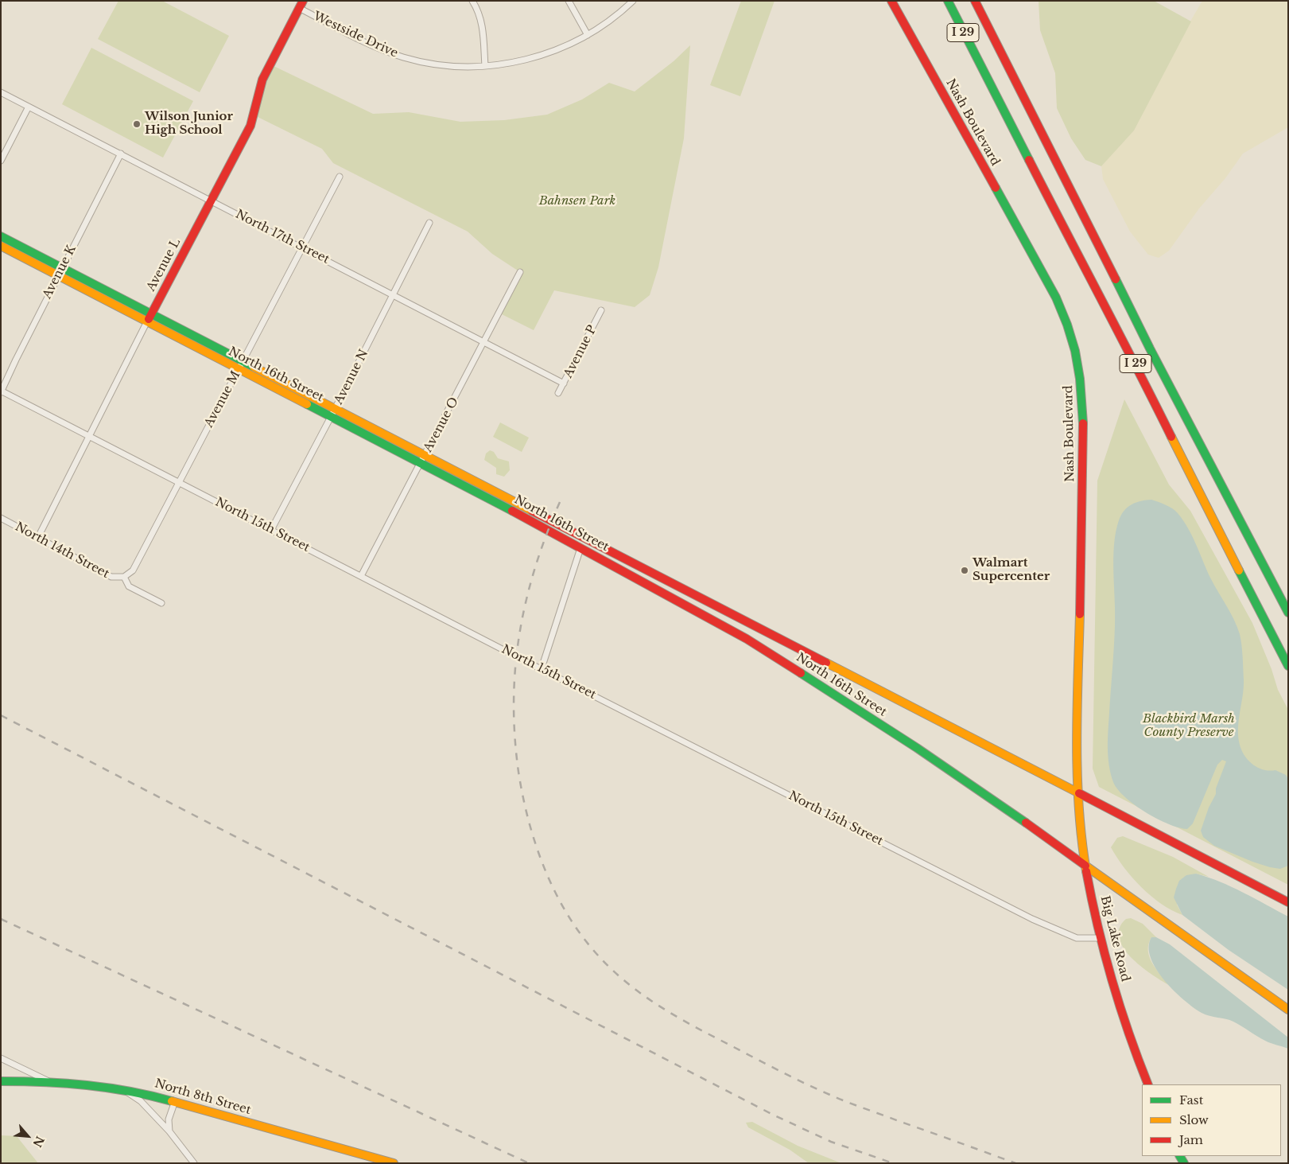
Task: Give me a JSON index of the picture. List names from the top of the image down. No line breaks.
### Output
{"streets":{"main road":["I 29","Nash Boulevard","Avenue L","North 16th Street","Big Lake Road","North 8th Street"],"street":["Westside Drive","North 17th Street","Avenue K","Avenue P","Avenue N","Avenue M","Avenue O","North 15th Street","North 14th Street"]},"crossings":[["Westside Drive","Avenue L"],["Nash Boulevard","North 16th Street"],["Nash Boulevard","Big Lake Road"],["North 17th Street","Avenue L"],["North 17th Street","Avenue K"],["North 17th Street","Avenue P"],["North 17th Street","Avenue N"],["North 17th Street","Avenue M"],["North 17th Street","Avenue O"],["Avenue L","North 16th Street"],["Avenue L","North 15th Street"],["Avenue L","North 14th Street"],["Avenue K","North 16th Street"],["Avenue K","North 15th Street"],["North 16th Street","Avenue N"],["North 16th Street","Avenue M"],["North 16th Street","Avenue O"],["North 16th Street","Big Lake Road"],["Avenue N","North 15th Street"],["Avenue M","North 15th Street"],["Avenue M","North 14th Street"],["Avenue O","North 15th Street"],["North 15th Street","Big Lake Road"]],"parks":["Bahnsen Park","Blackbird Marsh County Preserve"],"places":["Wilson Junior High School","Walmart Supercenter"],"legend":["Fast","Slow","Jam"],"north":"bottom right"}
